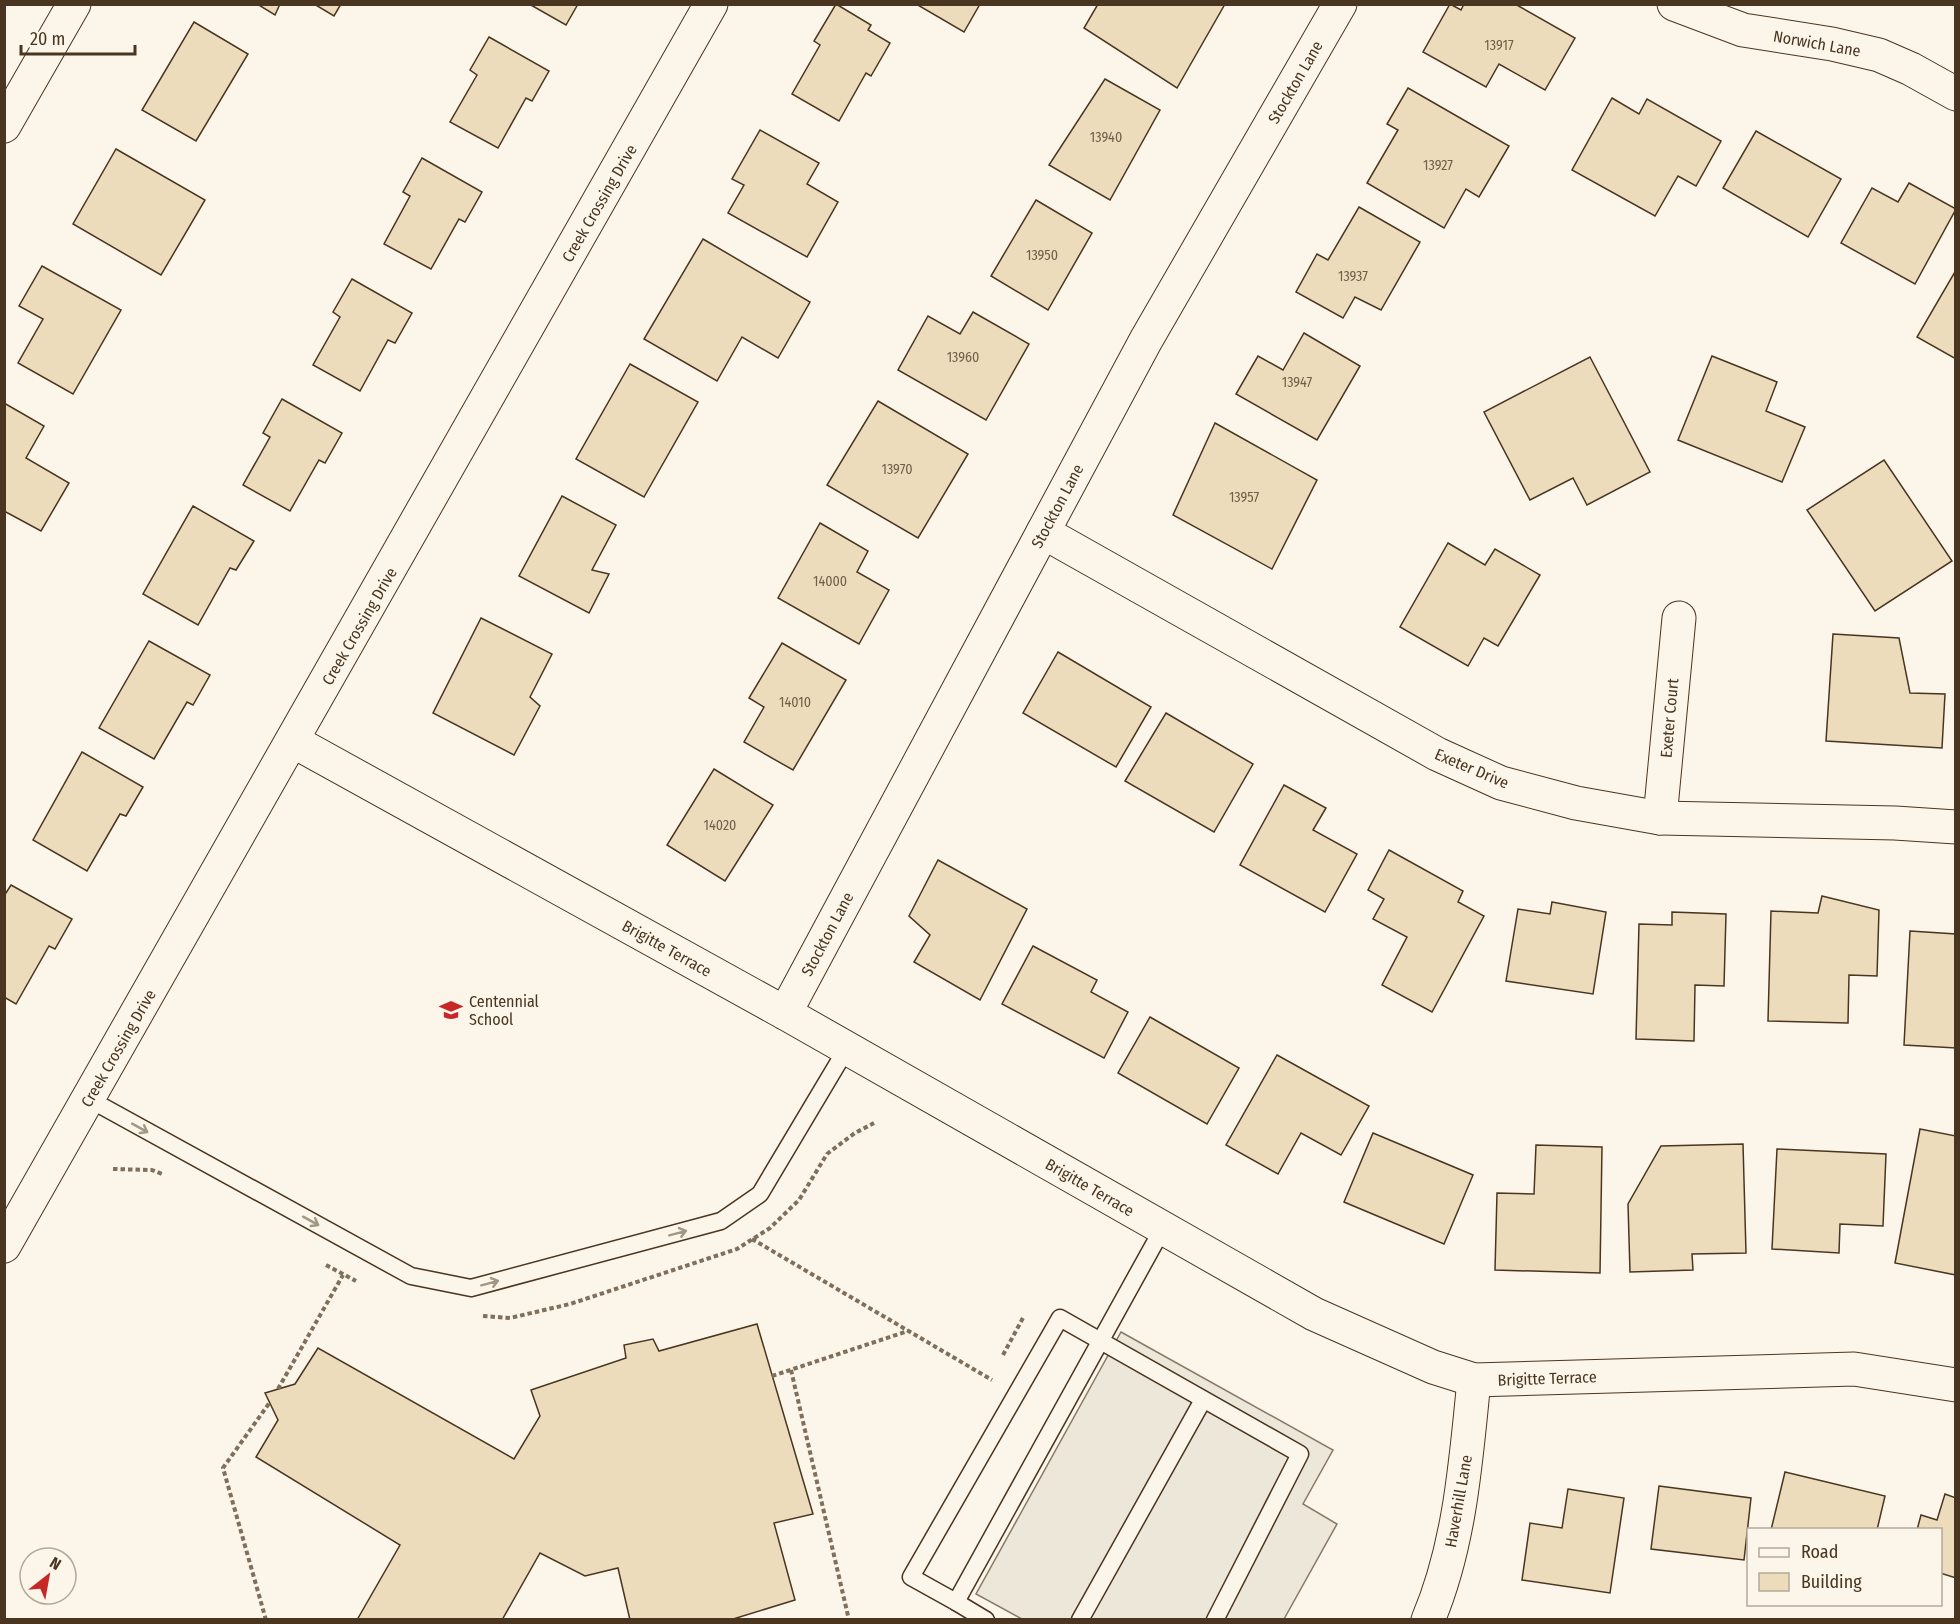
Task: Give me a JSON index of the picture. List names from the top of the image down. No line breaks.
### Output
{"streets":{"street":["Norwich Lane","Stockton Lane","Creek Crossing Drive","Exeter Court","Exeter Drive","Brigitte Terrace","Haverhill Lane"]},"crossings":[["Stockton Lane","Exeter Drive"],["Stockton Lane","Brigitte Terrace"],["Creek Crossing Drive","Brigitte Terrace"],["Exeter Court","Exeter Drive"],["Brigitte Terrace","Haverhill Lane"]],"places":{"school or university":["Centennial School"]},"house_numbers":["13917","13940","13927","13950","13937","13960","13947","13970","13957","14000","14010","14020"],"legend":["Road","Building"],"scale_bar":"20 m","north":"top right"}
